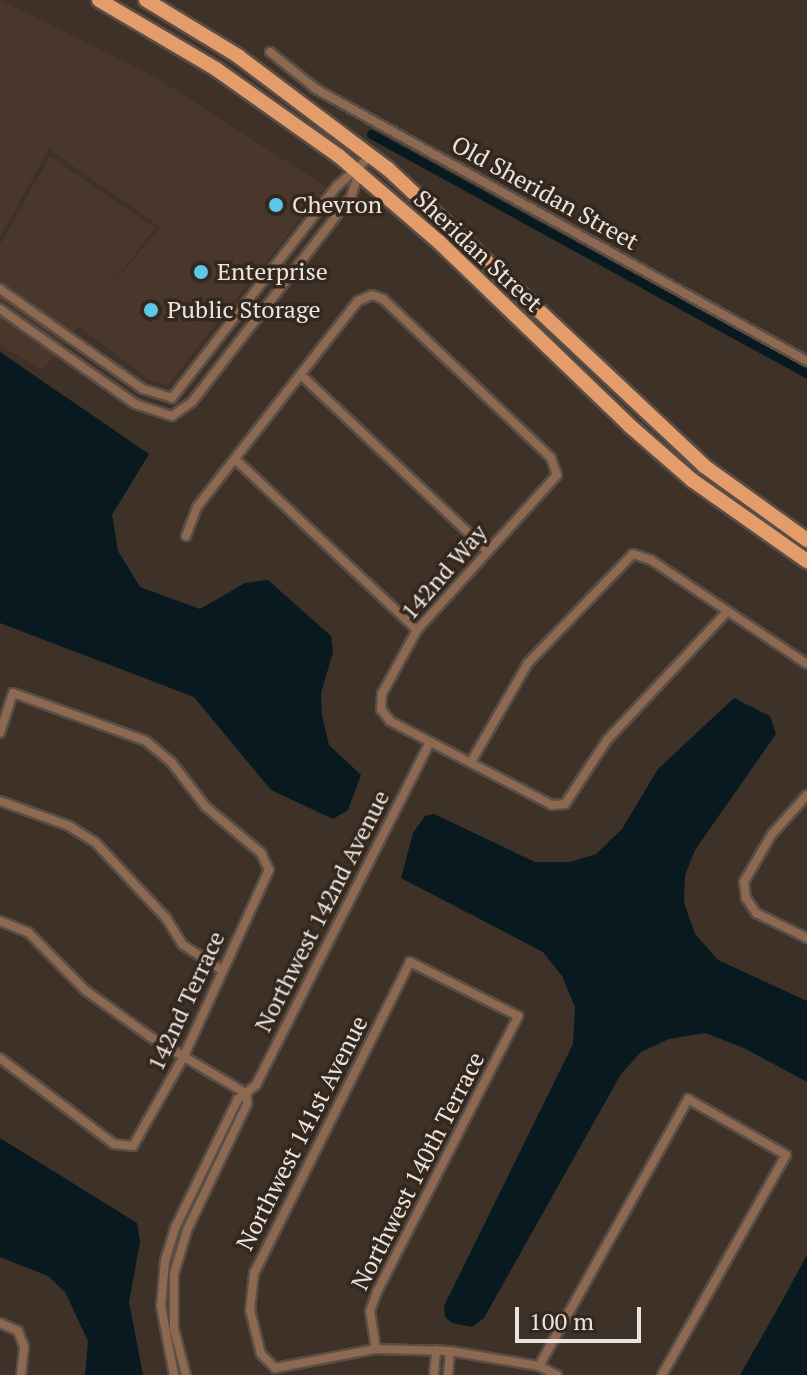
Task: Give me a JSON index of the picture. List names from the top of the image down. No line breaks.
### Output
{"streets":{"main road":["Sheridan Street"],"street":["Old Sheridan Street","142nd Way","Northwest 142nd Avenue","142nd Terrace","Northwest 141st Avenue","Northwest 140th Terrace"]},"crossings":[["142nd Way","Northwest 142nd Avenue"],["Northwest 141st Avenue","Northwest 140th Terrace"]],"places":["Chevron","Enterprise","Public Storage"],"scale_bar":"100 m"}
